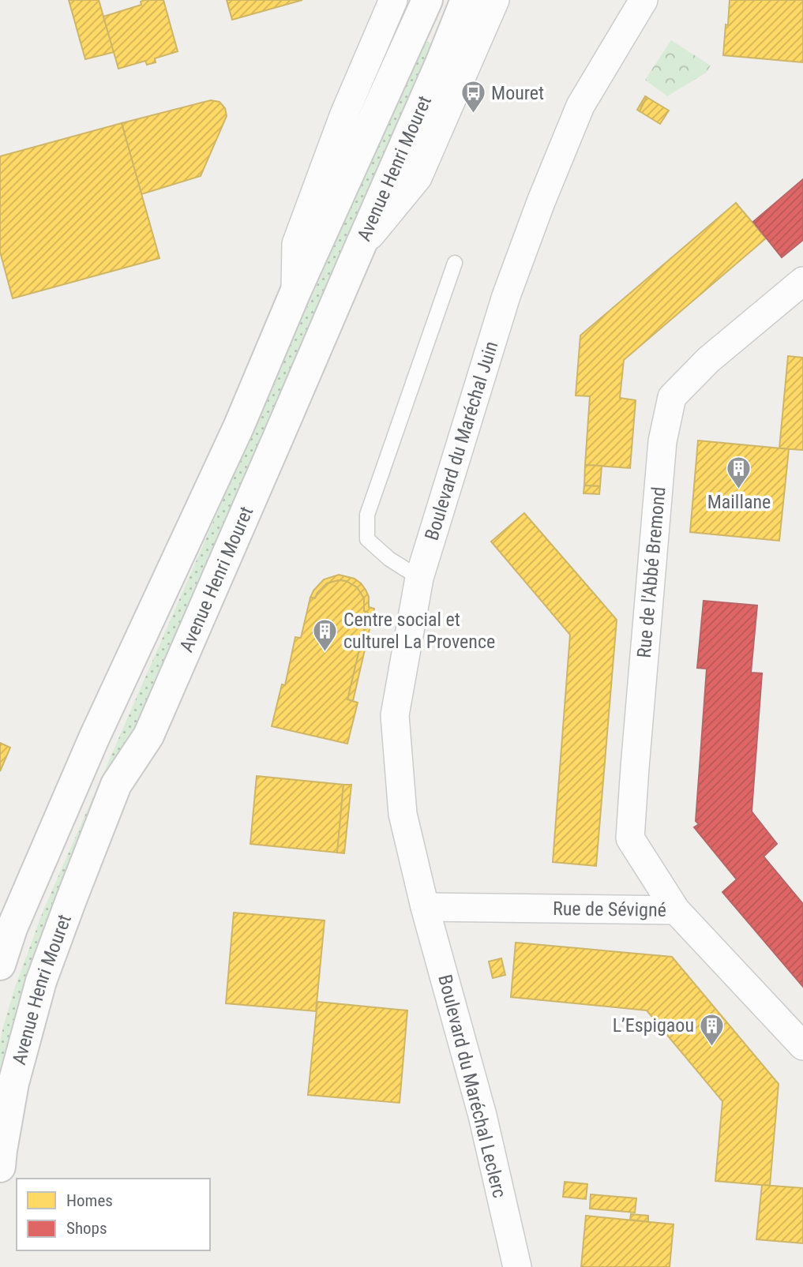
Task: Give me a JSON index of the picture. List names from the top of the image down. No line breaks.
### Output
{"streets":{"main road":["Avenue Henri Mouret"],"street":["Boulevard du Maréchal Juin","Rue de l'Abbé Bremond","Rue de Sévigné","Boulevard du Maréchal Leclerc"]},"crossings":[["Boulevard du Maréchal Juin","Rue de Sévigné"],["Boulevard du Maréchal Juin","Boulevard du Maréchal Leclerc"],["Rue de l'Abbé Bremond","Rue de Sévigné"],["Rue de Sévigné","Boulevard du Maréchal Leclerc"]],"places":{"bus stop":["Mouret"],"building":["Maillane","Centre social et culturel La Provence","L’Espigaou"]},"legend":["Homes","Shops"]}
